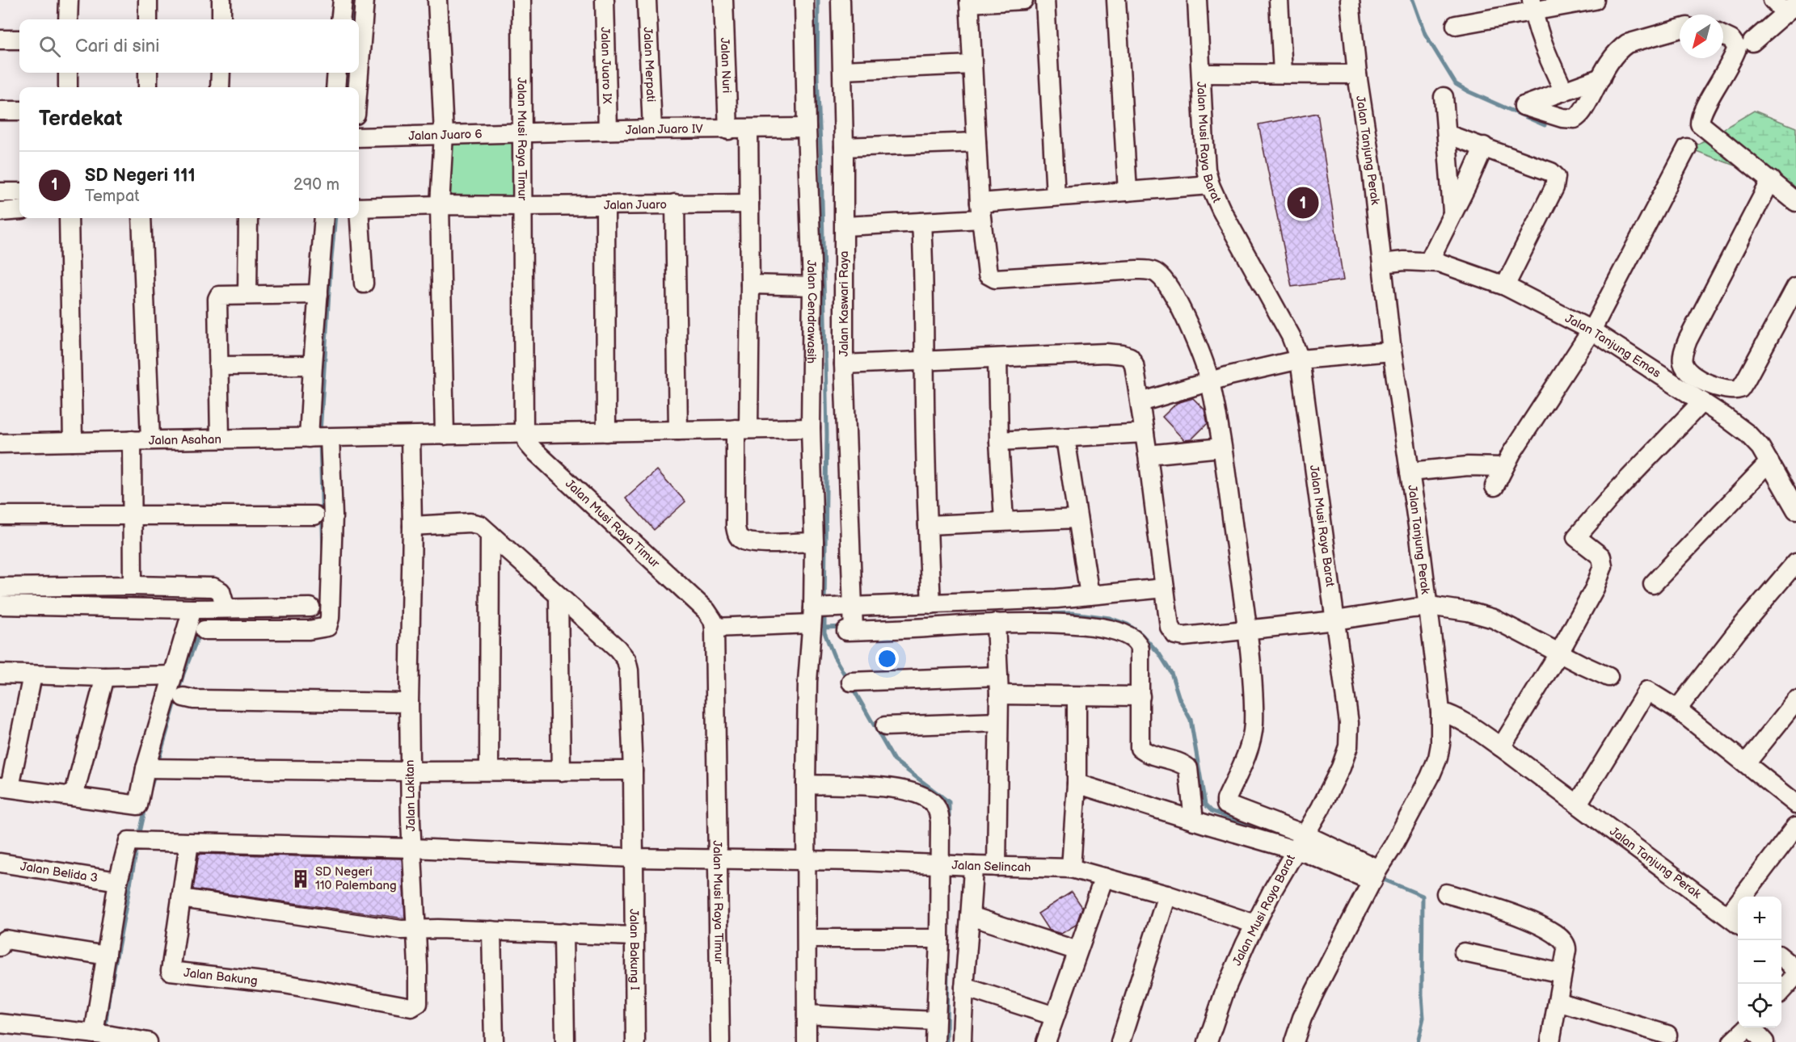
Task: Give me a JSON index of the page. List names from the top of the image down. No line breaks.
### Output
{"streets":{"street":["Jalan Merpati","Jalan Nuri","Jalan Juaro IX","Jalan Juaro IV","Jalan Juaro 6","Jalan Musi Raya Timur","Jalan Musi Raya Barat","Jalan Tanjung Perak","Jalan Juaro","Jalan Kaswari Raya","Jalan Cendrawasih","Jalan Tanjung Emas","Jalan Asahan","Jalan Lakitan","Jalan Selincah","Jalan Belida 3","Jalan Bakung I","Jalan Bakung"]},"crossings":[["Jalan Merpati","Jalan Juaro IV"],["Jalan Nuri","Jalan Juaro IV"],["Jalan Juaro IX","Jalan Juaro IV"],["Jalan Juaro IV","Jalan Juaro 6"],["Jalan Juaro IV","Jalan Musi Raya Timur"],["Jalan Juaro IV","Jalan Cendrawasih"],["Jalan Juaro 6","Jalan Musi Raya Timur"],["Jalan Musi Raya Timur","Jalan Juaro"],["Jalan Musi Raya Timur","Jalan Asahan"],["Jalan Musi Raya Timur","Jalan Lakitan"],["Jalan Musi Raya Timur","Jalan Selincah"],["Jalan Musi Raya Barat","Jalan Selincah"],["Jalan Tanjung Perak","Jalan Tanjung Emas"],["Jalan Cendrawasih","Jalan Asahan"],["Jalan Cendrawasih","Jalan Selincah"],["Jalan Asahan","Jalan Lakitan"],["Jalan Lakitan","Jalan Selincah"],["Jalan Lakitan","Jalan Bakung I"]],"places":{"building":["SD Negeri 110 Palembang"]},"north":"bottom left","page":{"search":"Cari di sini","heading":"Terdekat","list":[{"mark":"1","name":"SD Negeri 111","note":"Tempat","value":"290 m"}],"pins":"1","map_buttons":["+","−"]}}
